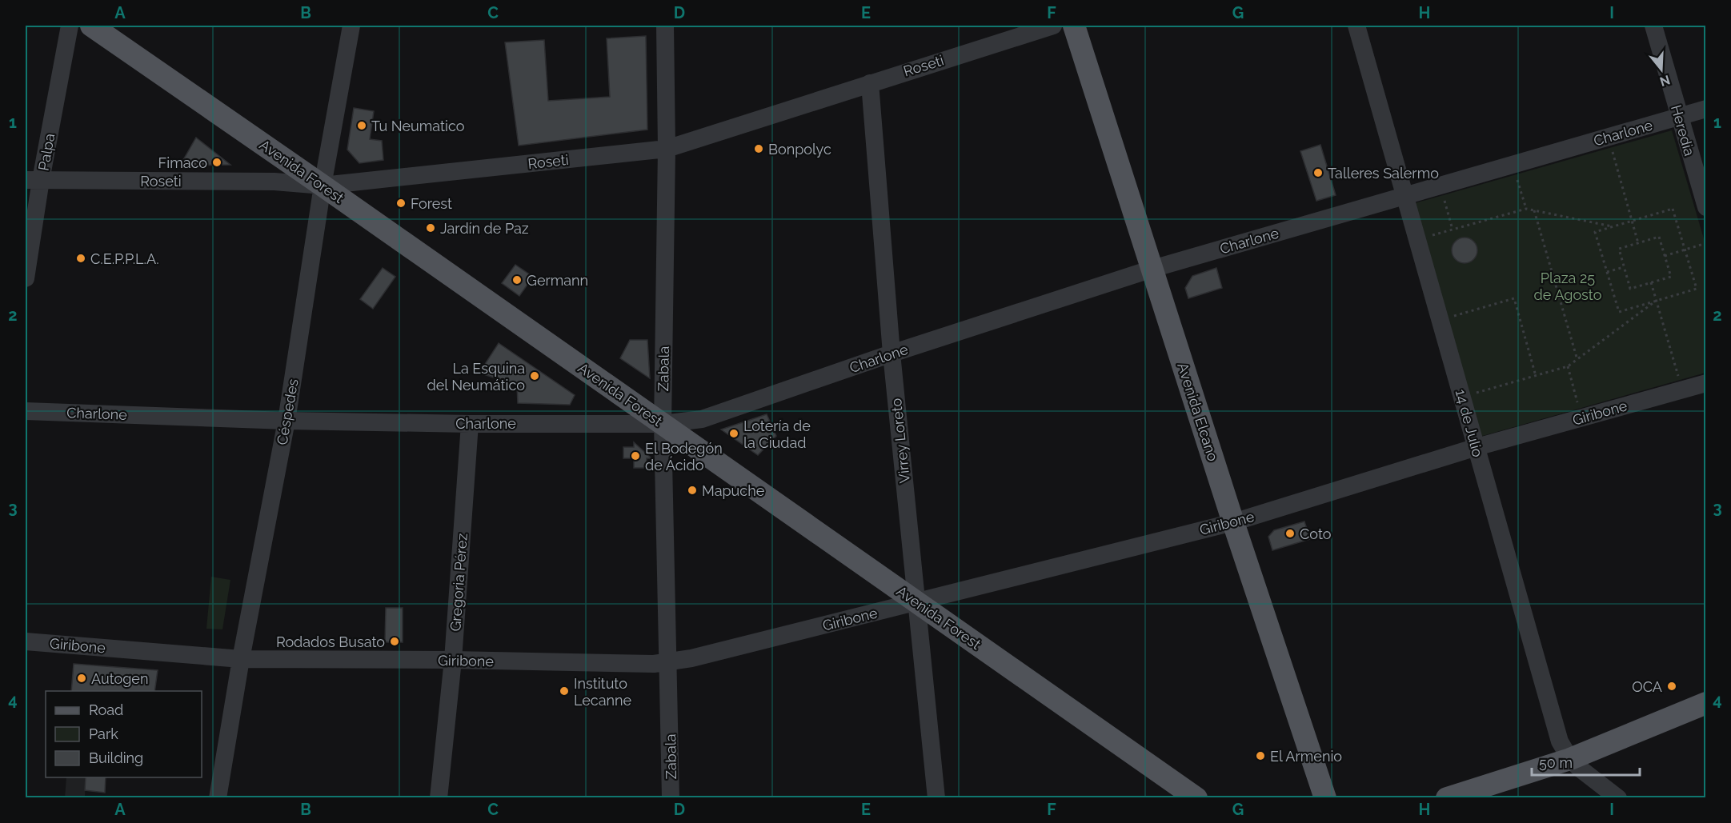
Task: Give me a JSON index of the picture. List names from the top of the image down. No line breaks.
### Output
{"streets":{"main road":["Avenida Forest","Avenida Elcano"],"street":["Roseti","Heredia","Charlone","Palpa","Zabala","Céspedes","Giribone","14 de Julio","Virrey Loreto","Gregoria Pérez"]},"crossings":[["Roseti","Palpa"],["Roseti","Avenida Forest"],["Roseti","Zabala"],["Roseti","Céspedes"],["Roseti","Virrey Loreto"],["Heredia","Charlone"],["Charlone","Avenida Forest"],["Charlone","Zabala"],["Charlone","Céspedes"],["Charlone","Avenida Elcano"],["Charlone","14 de Julio"],["Charlone","Virrey Loreto"],["Charlone","Gregoria Pérez"],["Avenida Forest","Zabala"],["Avenida Forest","Céspedes"],["Avenida Forest","Giribone"],["Avenida Forest","Virrey Loreto"],["Zabala","Giribone"],["Céspedes","Giribone"],["Avenida Elcano","Giribone"],["Giribone","14 de Julio"],["Giribone","Virrey Loreto"],["Giribone","Gregoria Pérez"]],"parks":["Plaza 25 de Agosto"],"places":["Tu Neumatico","Bonpolyc","Fimaco","Talleres Salermo","Forest","Jardín de Paz","C.E.P.P.L.A.","Germann","La Esquina del Neumático","Lotería de la Ciudad","El Bodegón de Ácido","Mapuche","Coto","Rodados Busato","Autogen","OCA","Instituto Lecanne","El Armenio"],"legend":["Road","Park","Building"],"scale_bar":"50 m","north":"bottom","grid":{"columns":["A","B","C","D","E","F","G","H","I"],"rows":["1","2","3","4"]}}
